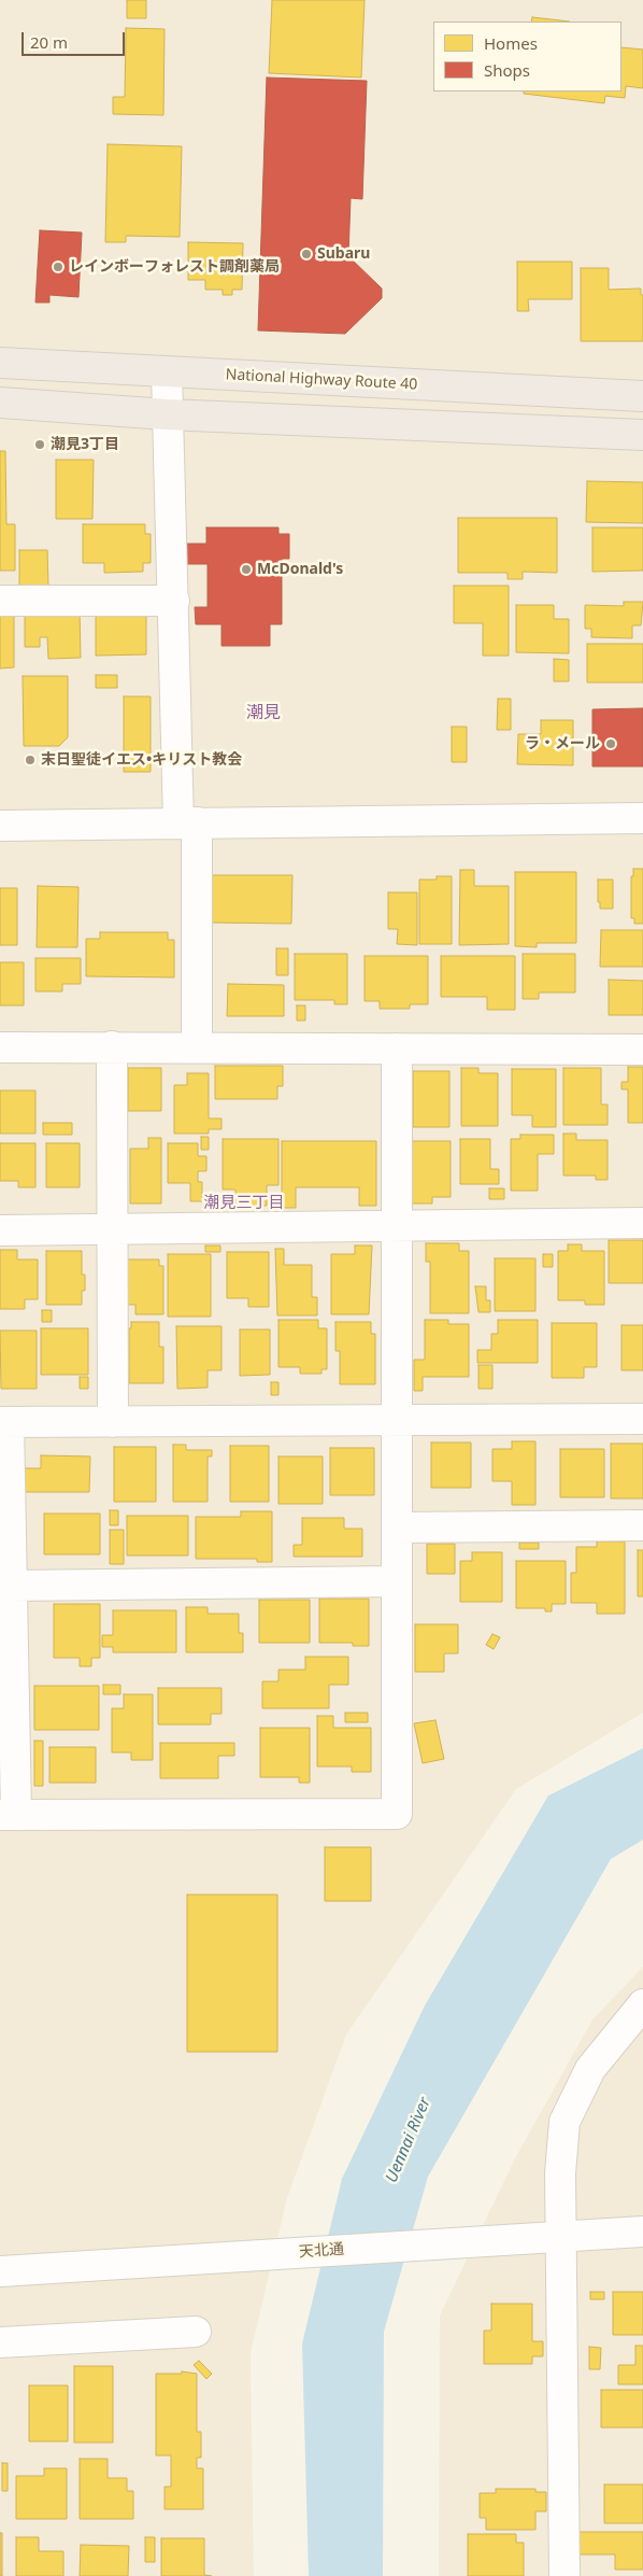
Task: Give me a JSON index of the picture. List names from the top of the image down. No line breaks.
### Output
{"streets":{"highway":["National Highway Route 40"],"street":["天北通"]},"districts":["潮見","潮見三丁目"],"water":["Uennai River"],"places":["Subaru","レインボーフォレスト調剤薬局","潮見3丁目","McDonald's","ラ・メール","末日聖徒イエス•キリスト教会"],"legend":["Homes","Shops"],"scale_bar":"20 m"}
